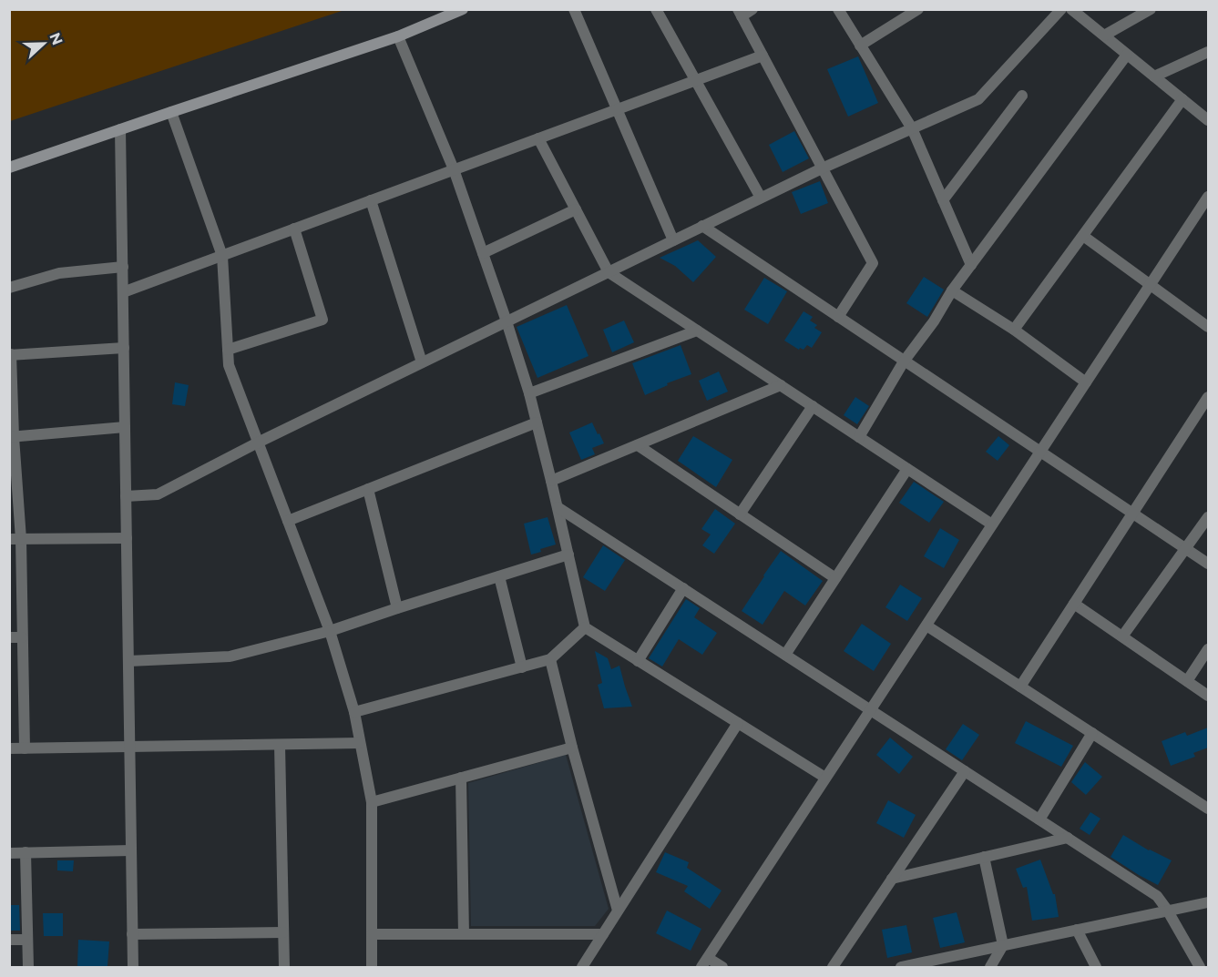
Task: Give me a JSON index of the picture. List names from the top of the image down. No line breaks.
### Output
{"north":"right"}
